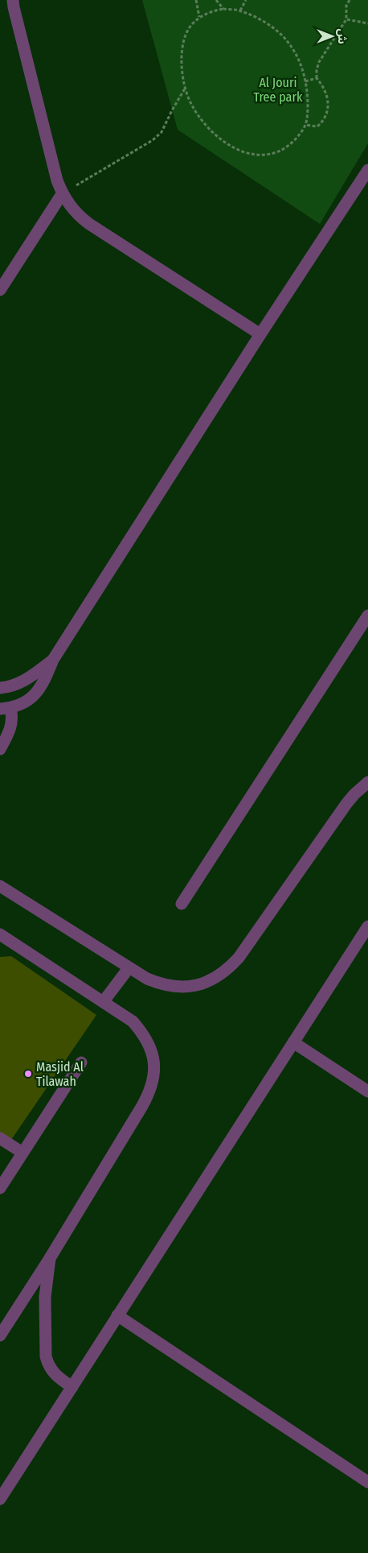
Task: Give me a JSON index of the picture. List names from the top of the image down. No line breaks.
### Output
{"parks":["Al Jouri Tree park"],"places":["Masjid Al Tilawah"],"north":"right"}
